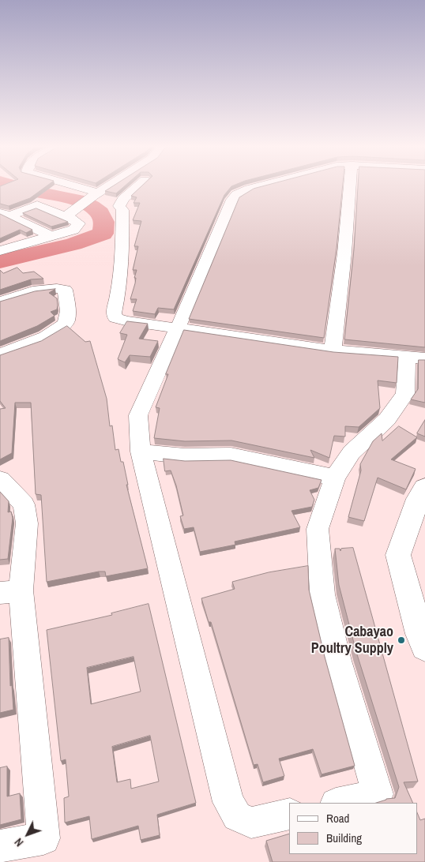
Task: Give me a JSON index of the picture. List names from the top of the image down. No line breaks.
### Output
{"places":["Cabayao Poultry Supply"],"legend":["Road","Building"],"north":"bottom left"}
